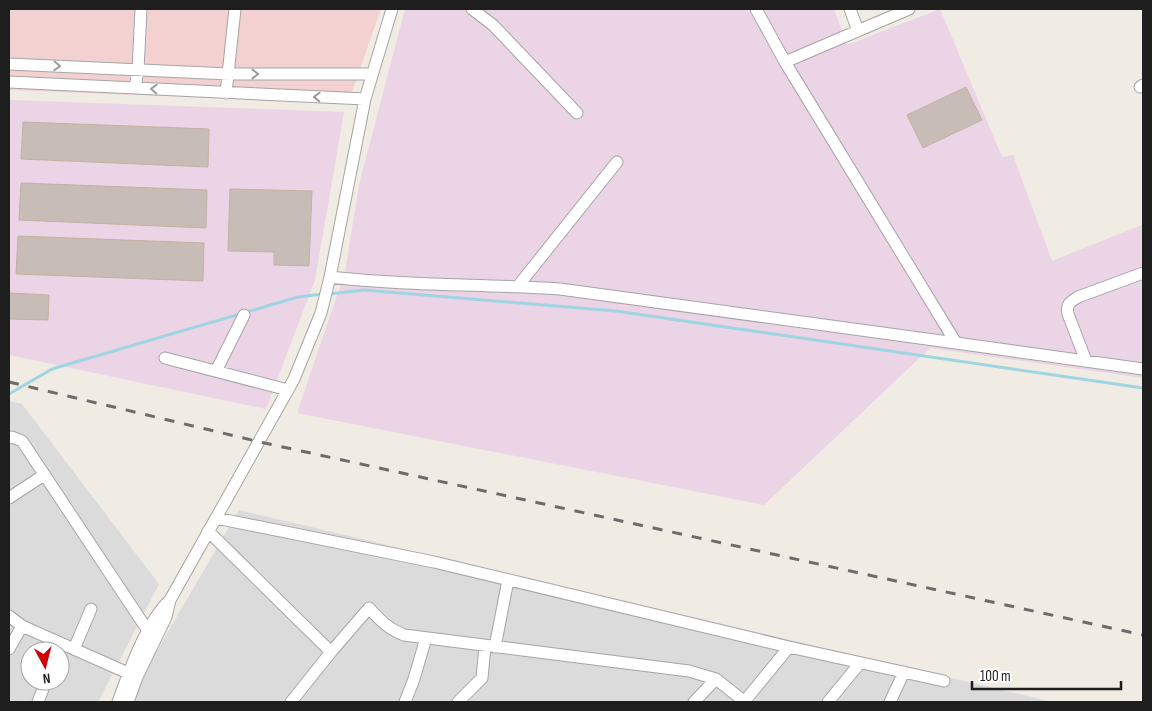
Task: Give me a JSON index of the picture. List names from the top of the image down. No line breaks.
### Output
{"scale_bar":"100 m","north":"bottom"}
